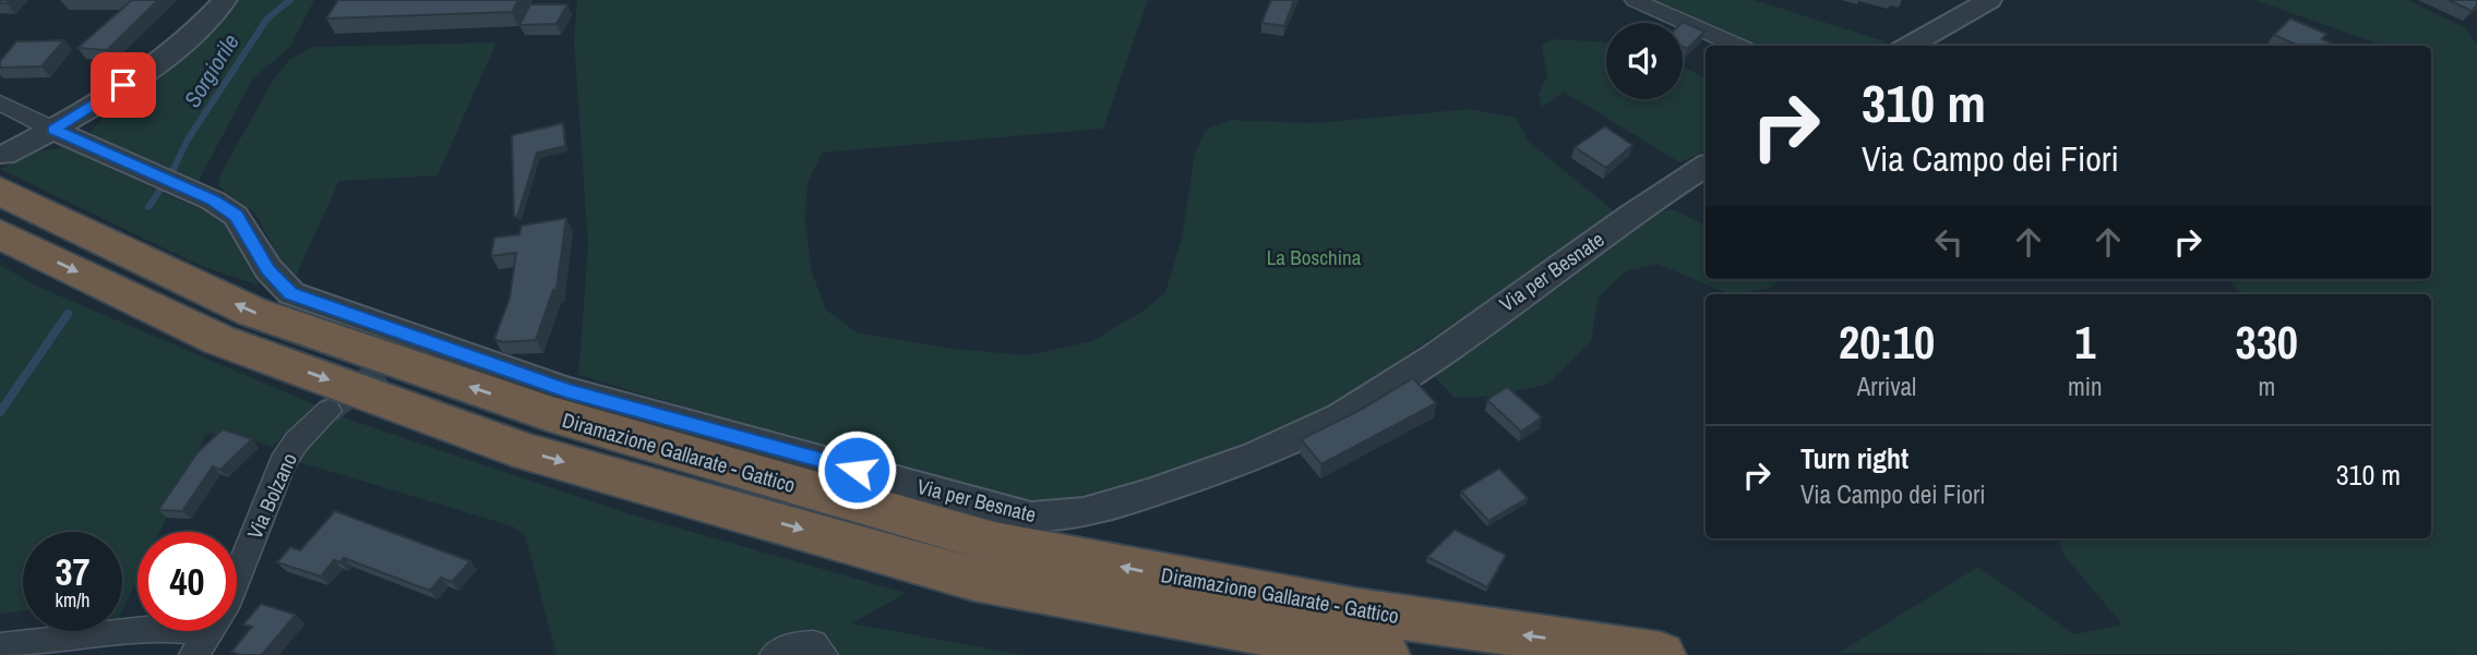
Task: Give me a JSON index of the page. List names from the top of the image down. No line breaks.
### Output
{"streets":{"highway":["Diramazione Gallarate - Gattico"],"street":["Via per Besnate","Via Bolzano"]},"water":["Sorgiorile"],"parks":["La Boschina"],"page":{"turn":["310 m","Via Campo dei Fiori"],"eta":["20:10","Arrival","1","min","330","m"],"list":[{"name":"Turn right","note":"Via Campo dei Fiori","value":"310 m"}],"speed":"37 km/h","limit":"40"}}
